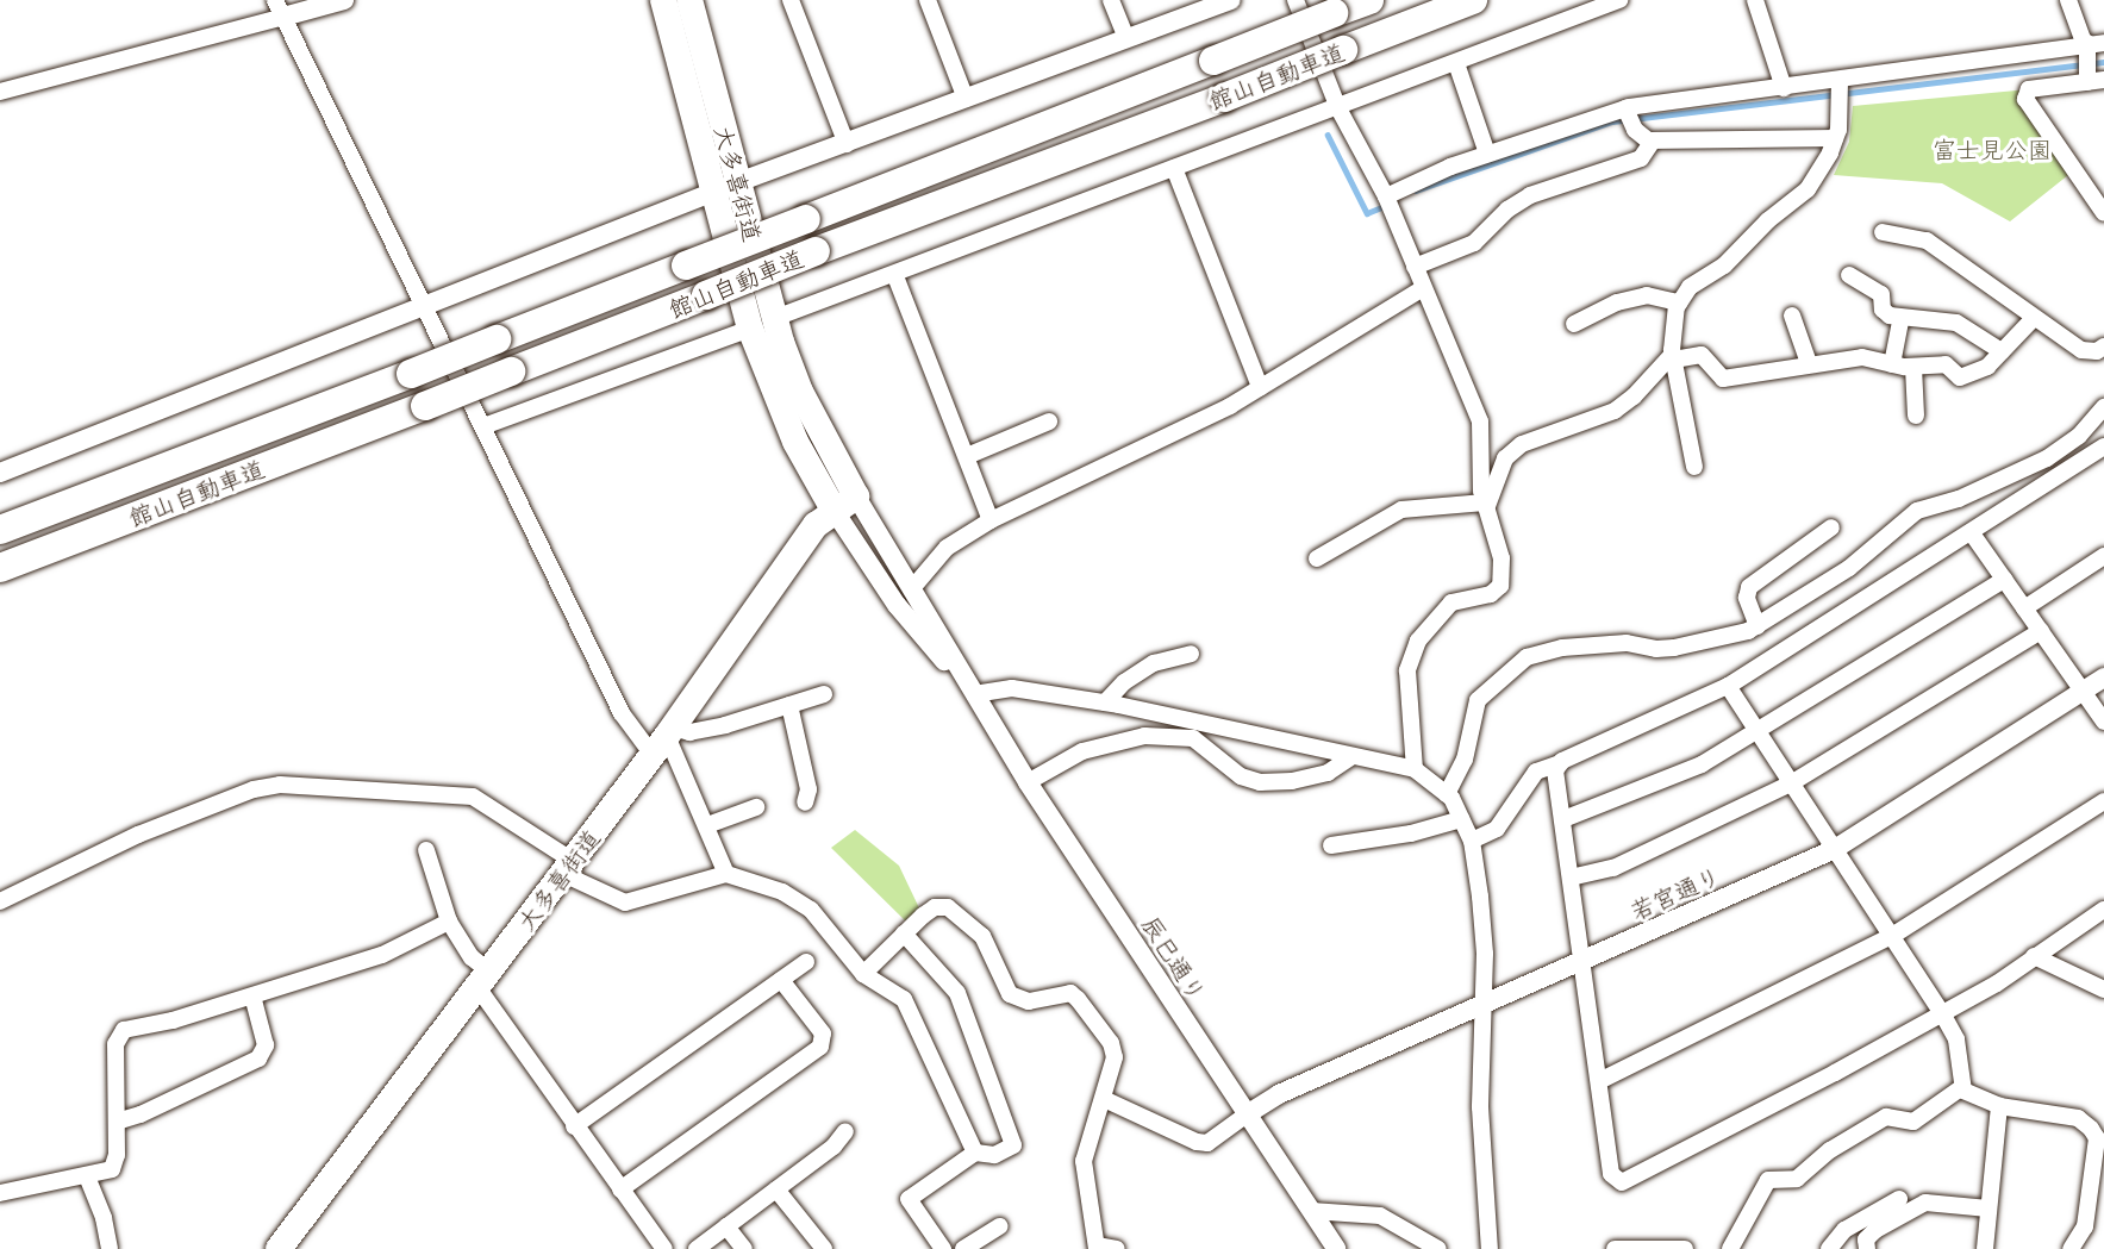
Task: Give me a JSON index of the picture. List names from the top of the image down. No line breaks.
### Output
{"streets":{"highway":["館山自動車道","大多喜街道"],"street":["若宮通り","辰巳通り"]},"crossings":[["大多喜街道","辰巳通り"],["若宮通り","辰巳通り"]],"parks":["富士見公園"]}
